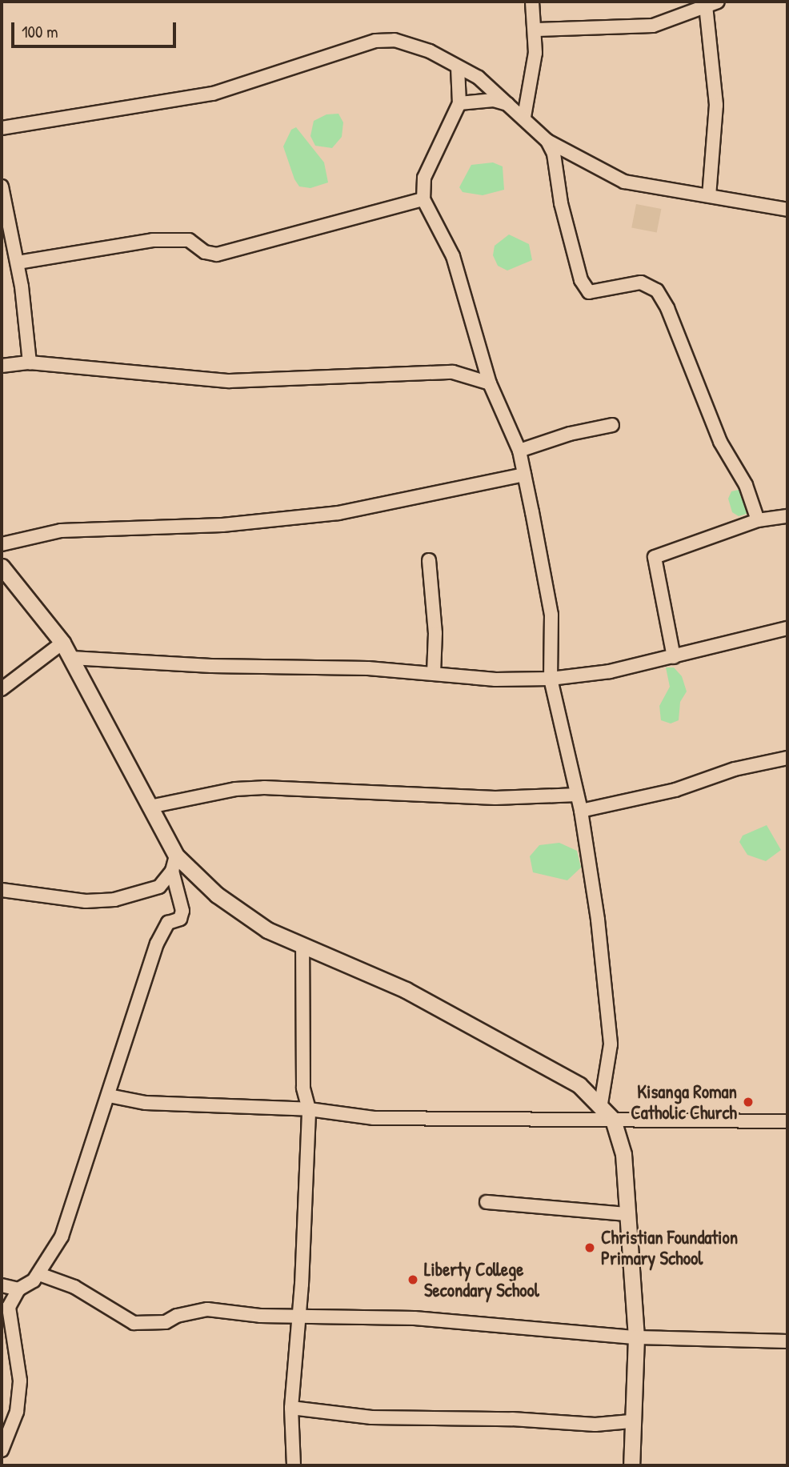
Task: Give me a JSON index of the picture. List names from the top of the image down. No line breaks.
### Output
{"places":["Kisanga Roman Catholic Church","Christian Foundation Primary School","Liberty College Secondary School"],"scale_bar":"100 m"}
